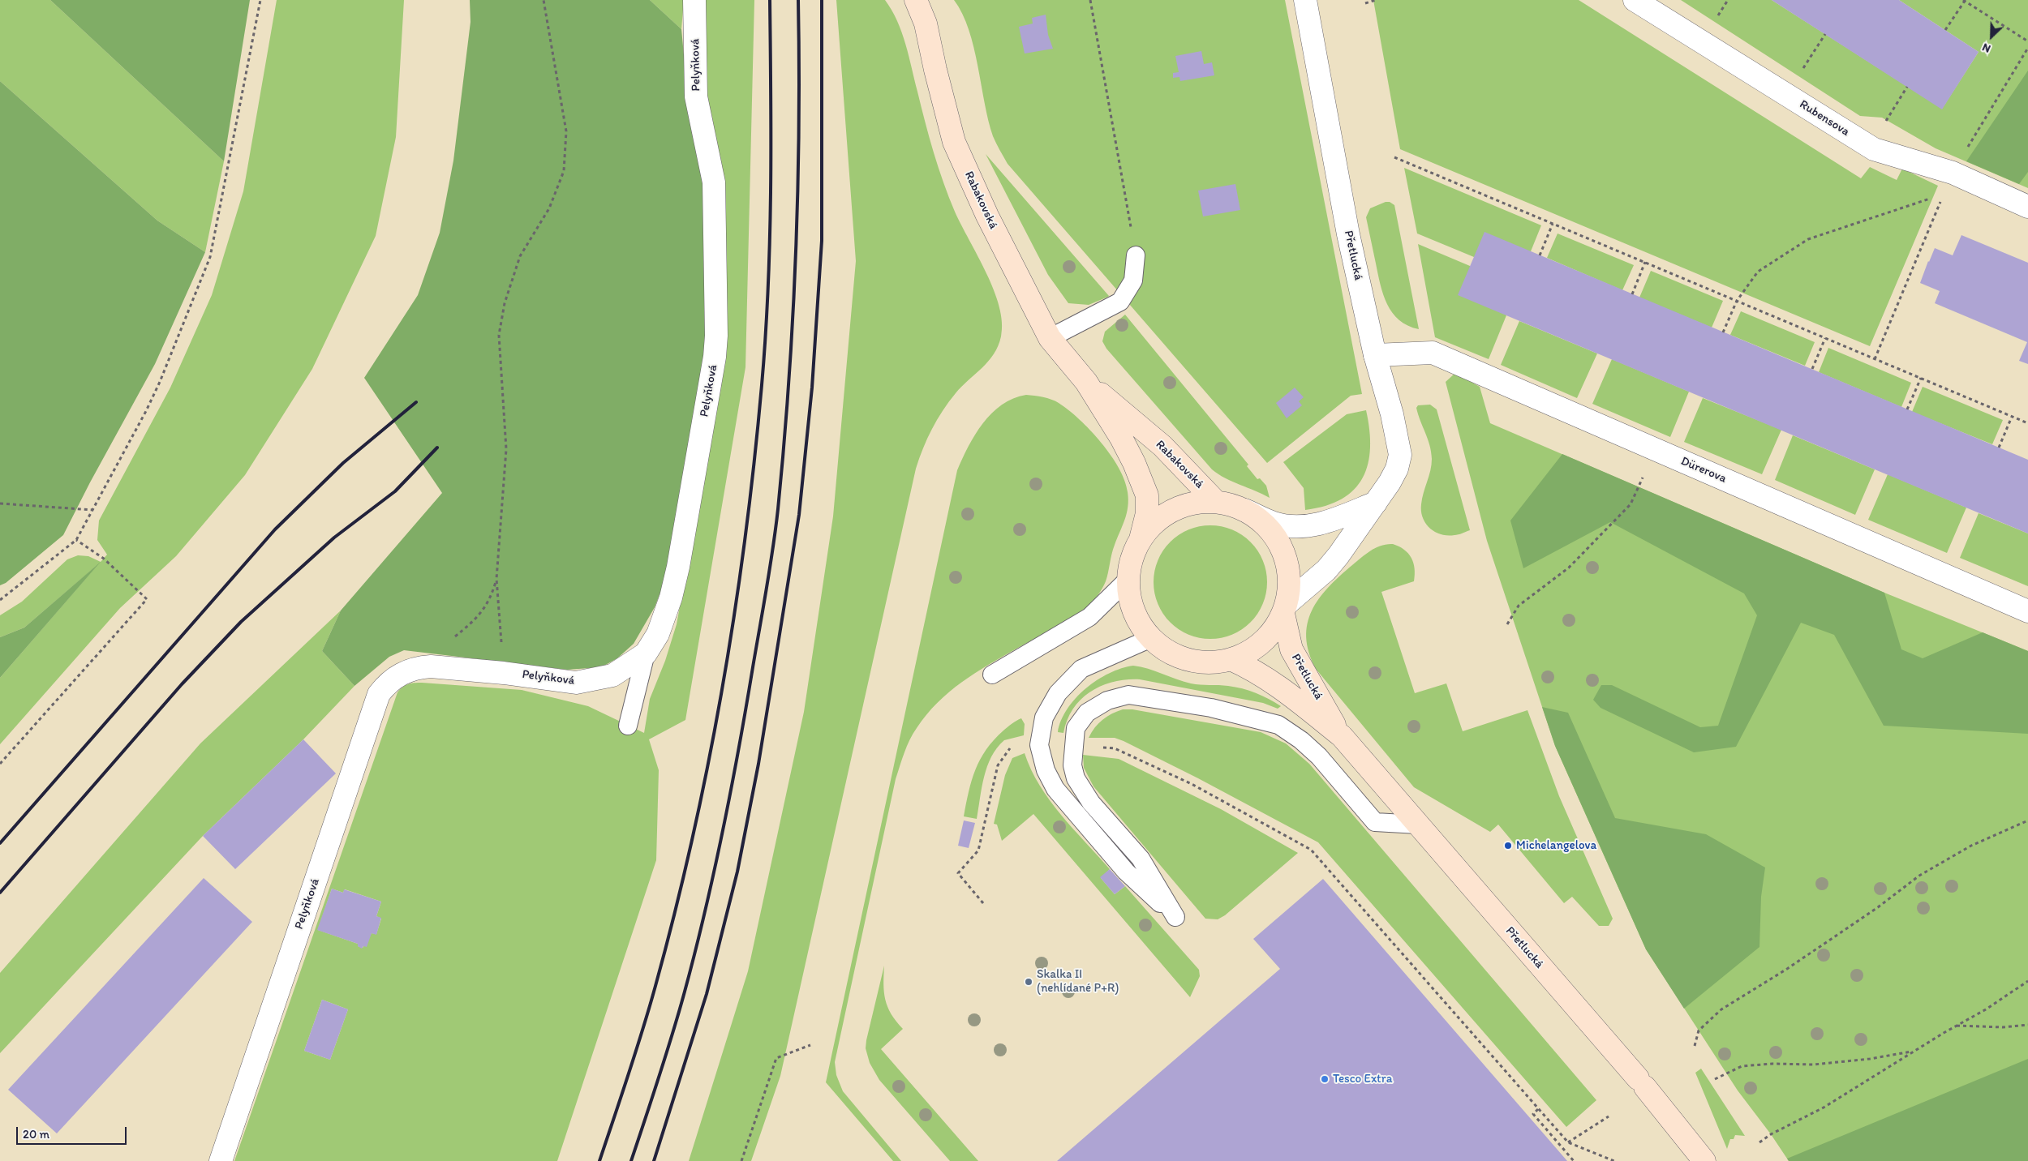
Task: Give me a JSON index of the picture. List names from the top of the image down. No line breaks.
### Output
{"streets":{"main road":["Rabakovská","Přetlucká"],"street":["Pelyňková","Rubensova","Dürerova"]},"crossings":[["Rabakovská","Přetlucká"],["Přetlucká","Dürerova"]],"places":["Michelangelova","Skalka II (nehlídané P+R)","Tesco Extra"],"scale_bar":"20 m","north":"bottom left"}
